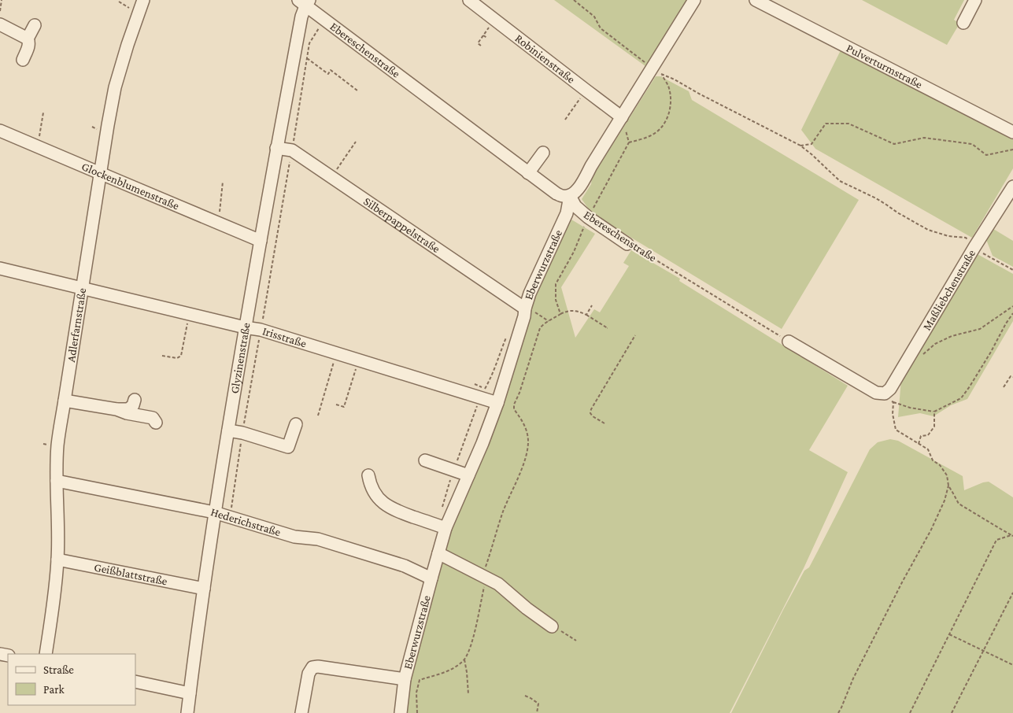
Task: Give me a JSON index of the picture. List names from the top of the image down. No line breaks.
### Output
{"streets":{"street":["Ebereschenstraße","Robinienstraße","Pulverturmstraße","Glockenblumenstraße","Silberpappelstraße","Eberwurzstraße","Maßliebchenstraße","Adlerfarnstraße","Irisstraße","Glyzinenstraße","Hederichstraße","Geißblattstraße"]},"crossings":[["Ebereschenstraße","Eberwurzstraße"],["Ebereschenstraße","Glyzinenstraße"],["Robinienstraße","Eberwurzstraße"],["Glockenblumenstraße","Adlerfarnstraße"],["Glockenblumenstraße","Glyzinenstraße"],["Silberpappelstraße","Eberwurzstraße"],["Silberpappelstraße","Glyzinenstraße"],["Eberwurzstraße","Irisstraße"],["Eberwurzstraße","Hederichstraße"],["Adlerfarnstraße","Irisstraße"],["Adlerfarnstraße","Hederichstraße"],["Adlerfarnstraße","Geißblattstraße"],["Irisstraße","Glyzinenstraße"],["Glyzinenstraße","Hederichstraße"],["Glyzinenstraße","Geißblattstraße"]],"legend":["Straße","Park"]}
